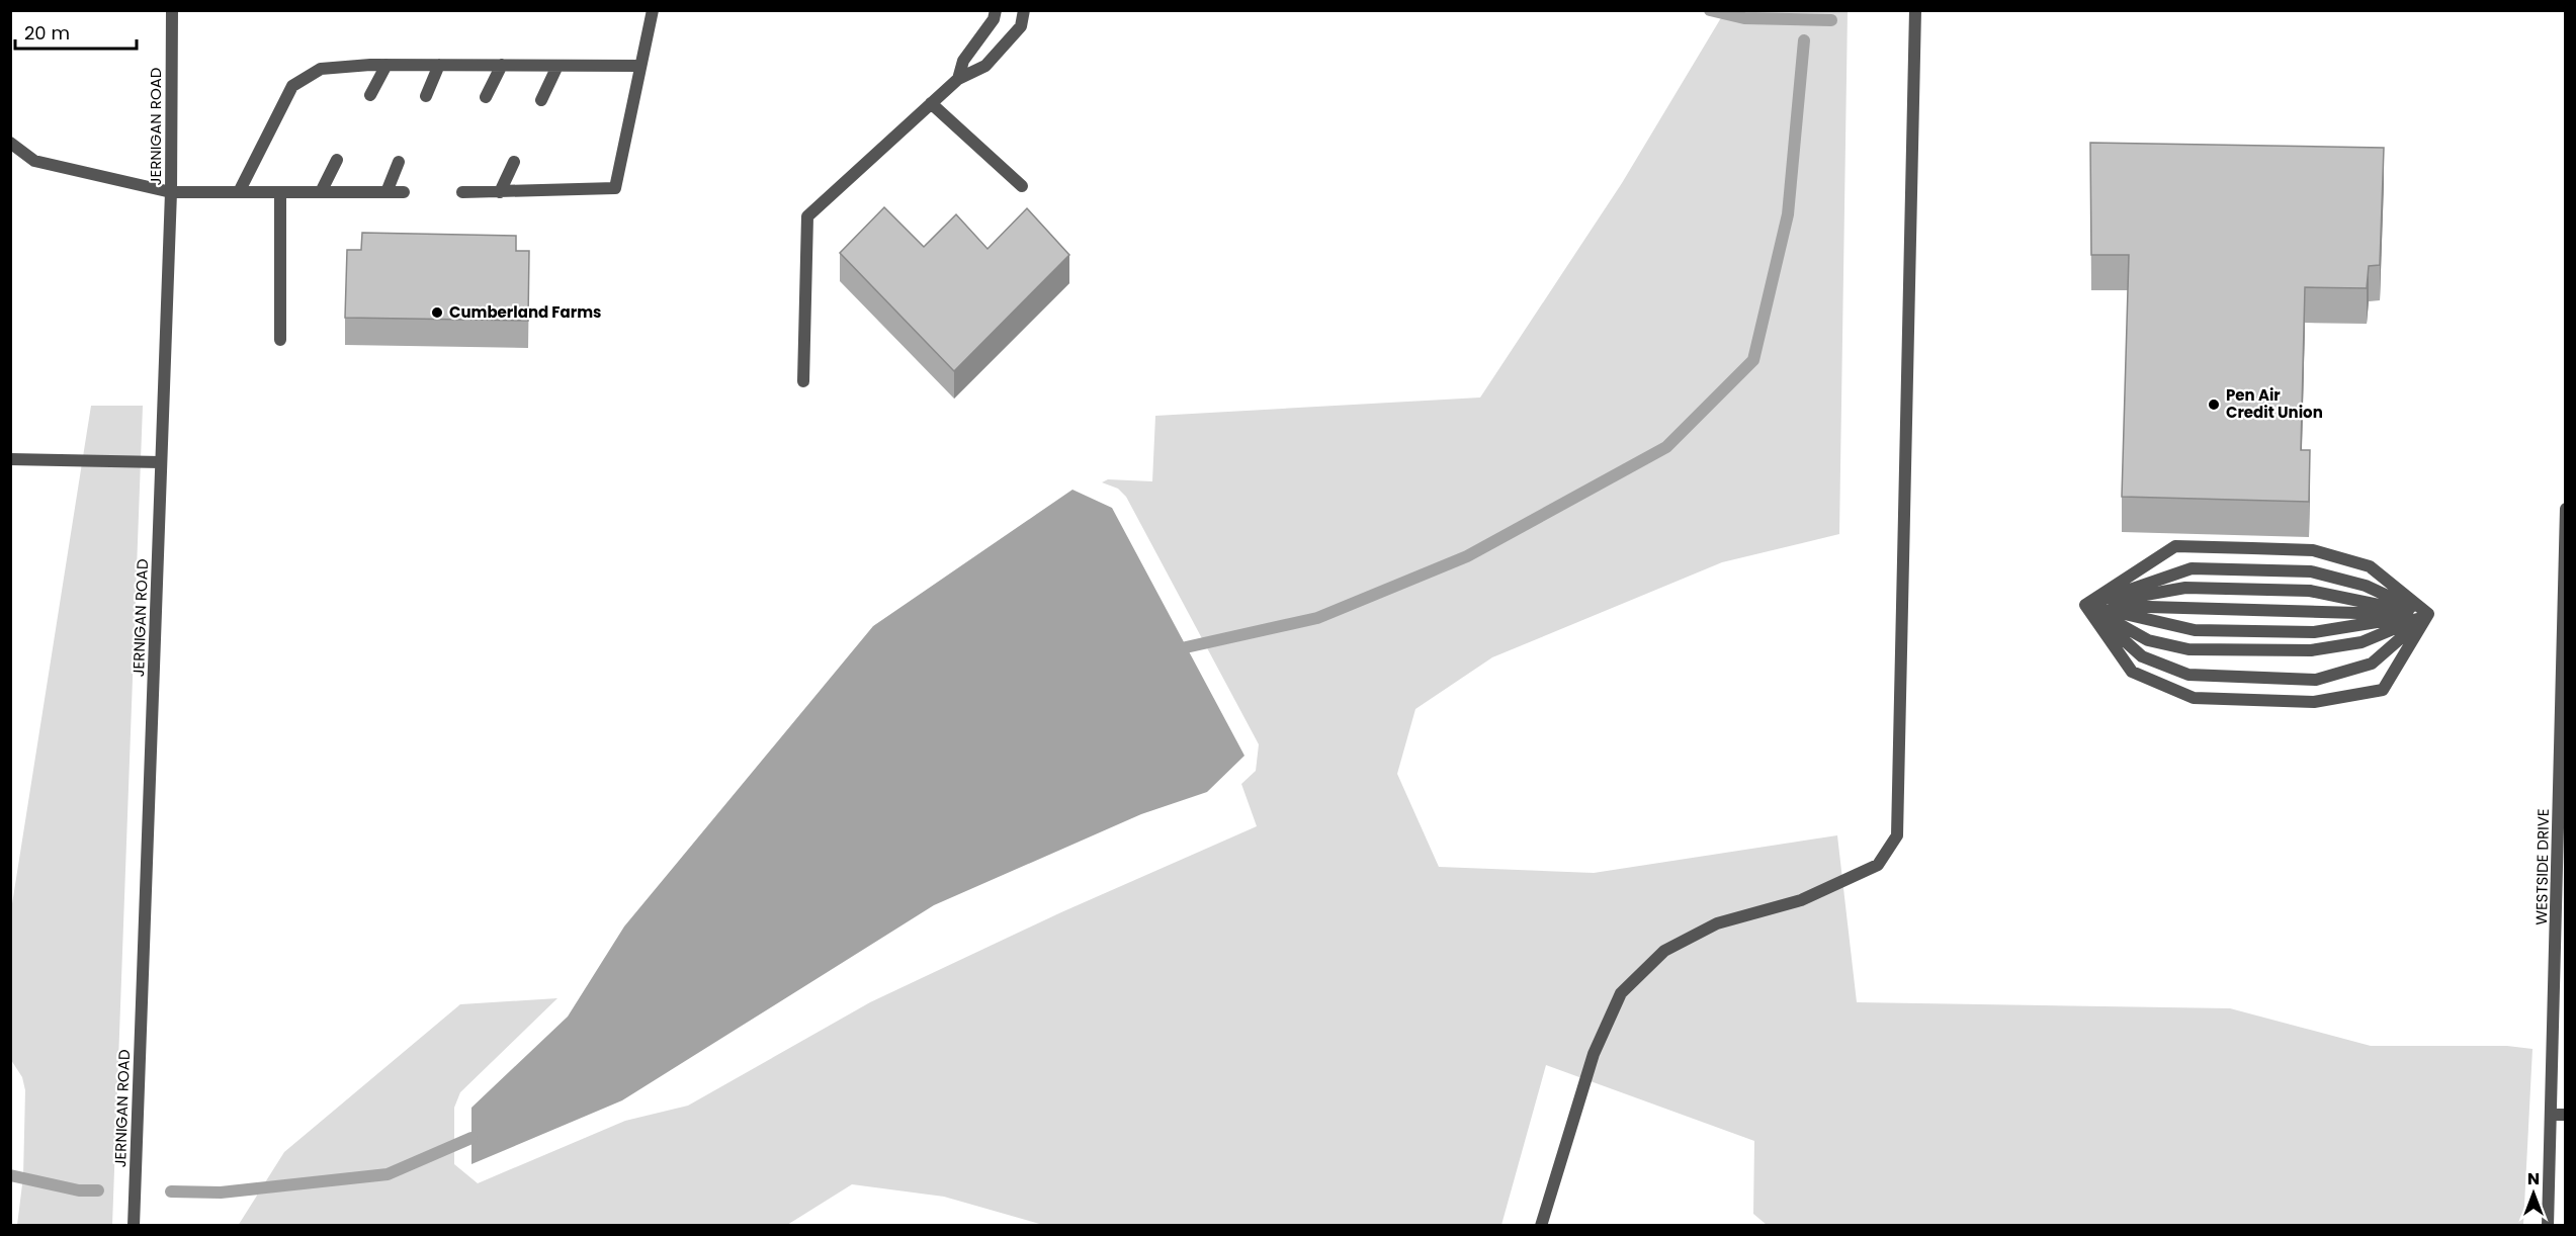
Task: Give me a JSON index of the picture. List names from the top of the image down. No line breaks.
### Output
{"streets":{"street":["JERNIGAN ROAD","WESTSIDE DRIVE"]},"places":["Cumberland Farms","Pen Air Credit Union"],"scale_bar":"20 m","north":"top"}
